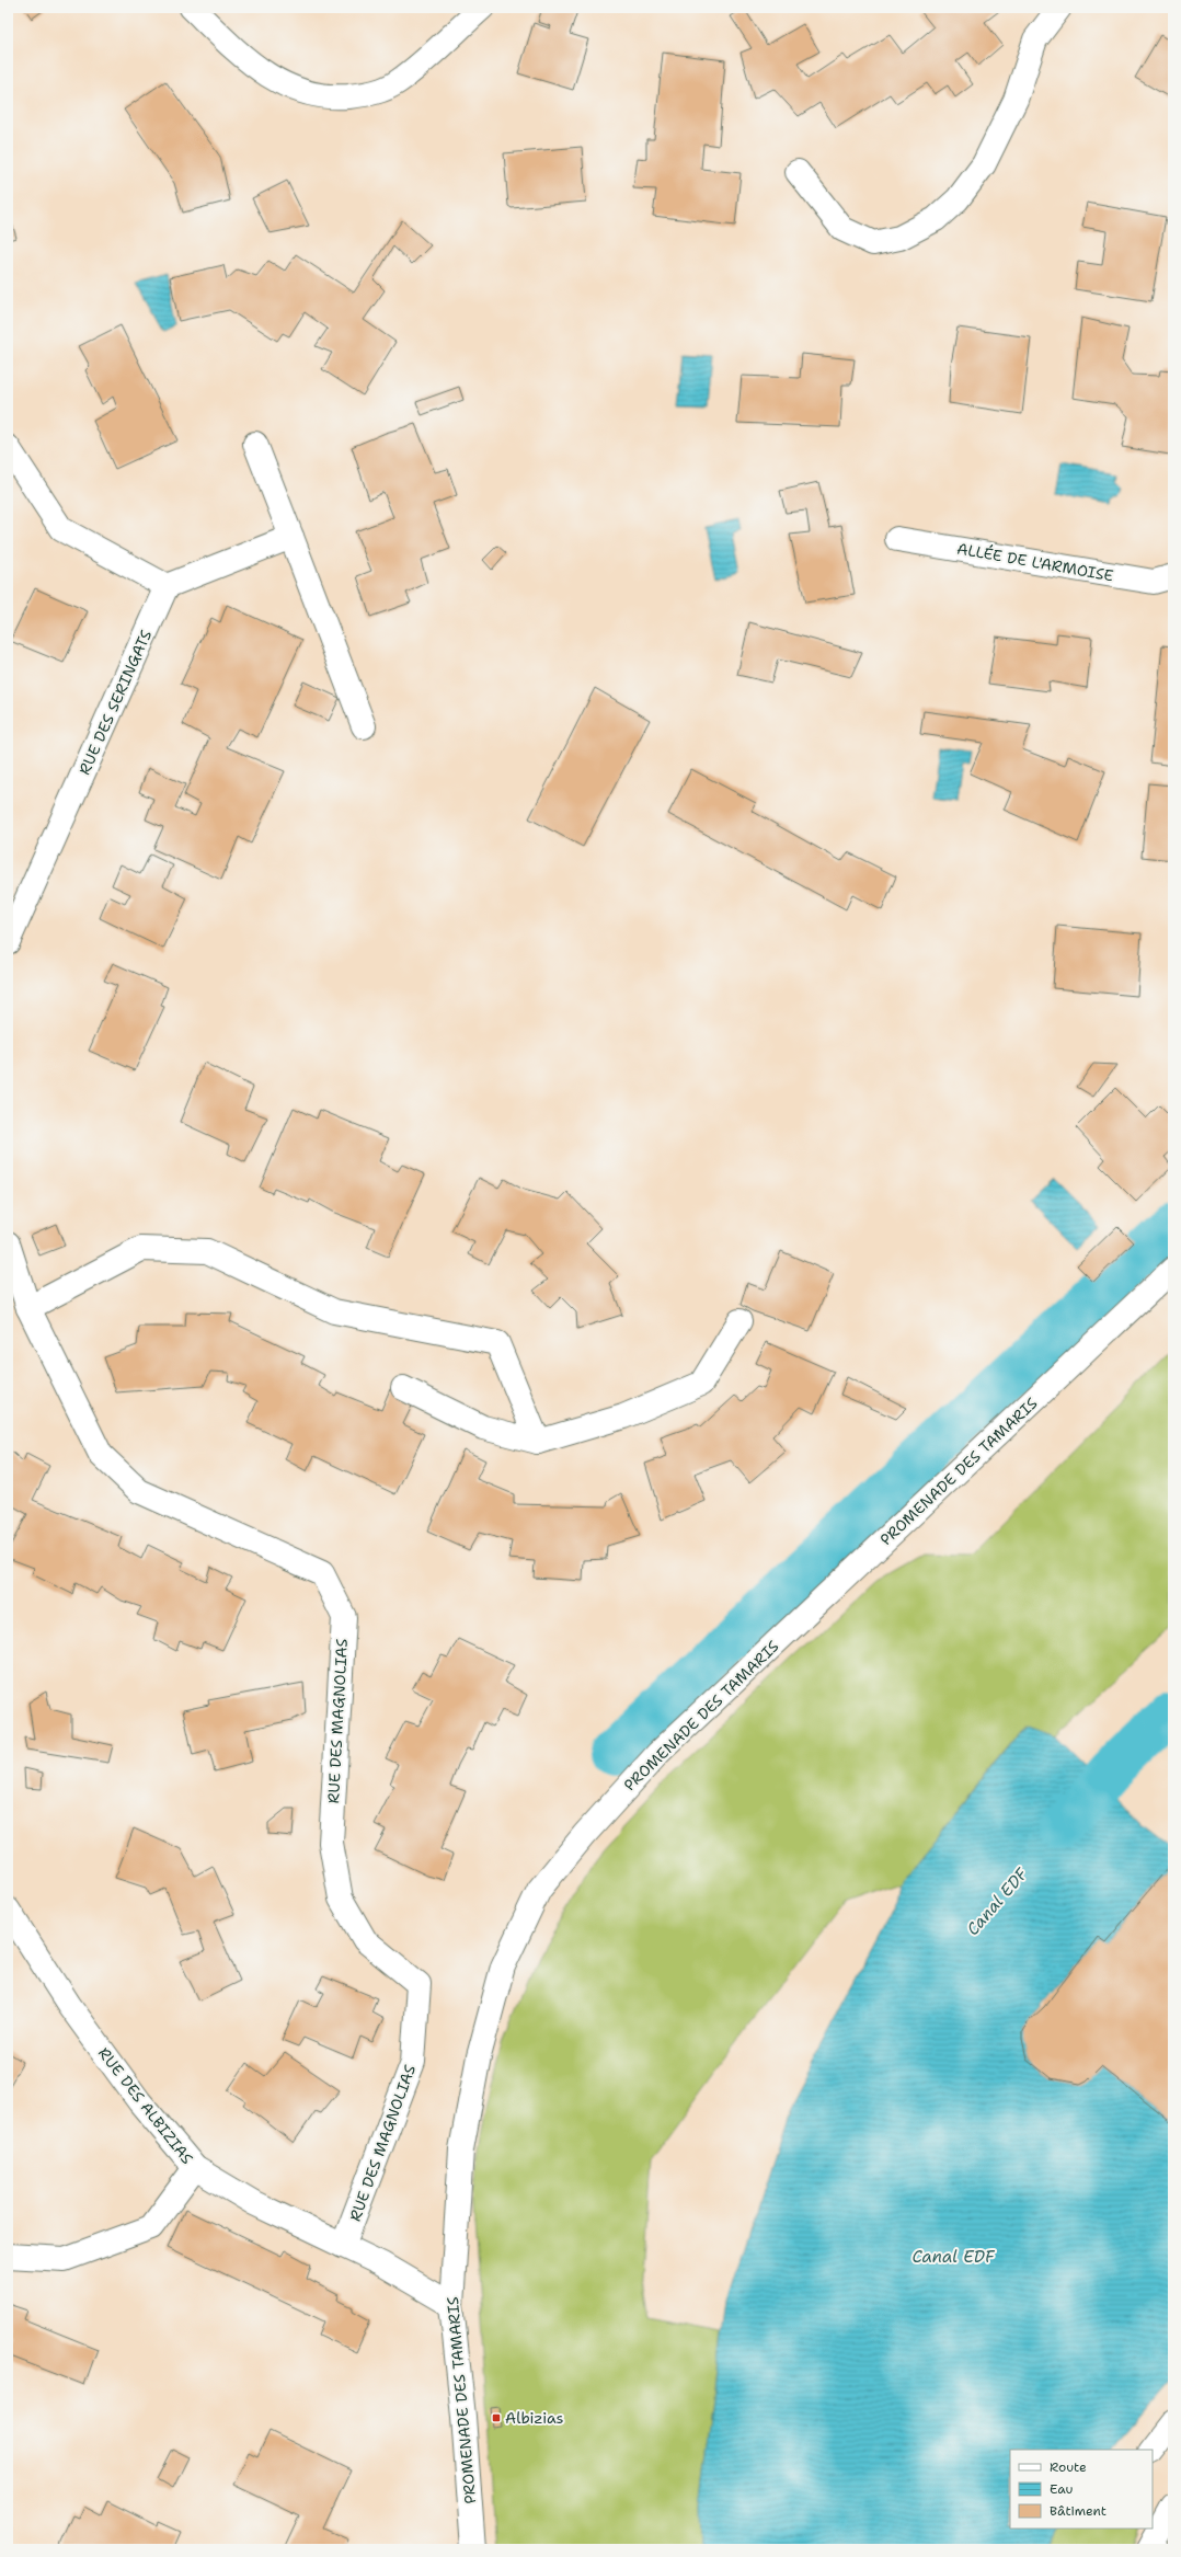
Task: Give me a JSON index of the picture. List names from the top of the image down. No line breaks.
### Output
{"streets":{"street":["ALLÉE DE L'ARMOISE","RUE DES SERINGATS","PROMENADE DES TAMARIS","RUE DES MAGNOLIAS","RUE DES ALBIZIAS"]},"crossings":[["PROMENADE DES TAMARIS","RUE DES ALBIZIAS"],["RUE DES MAGNOLIAS","RUE DES ALBIZIAS"]],"water":["Canal EDF"],"places":{"transit":["Albizias"]},"legend":["Route","Eau","Bâtiment"]}
